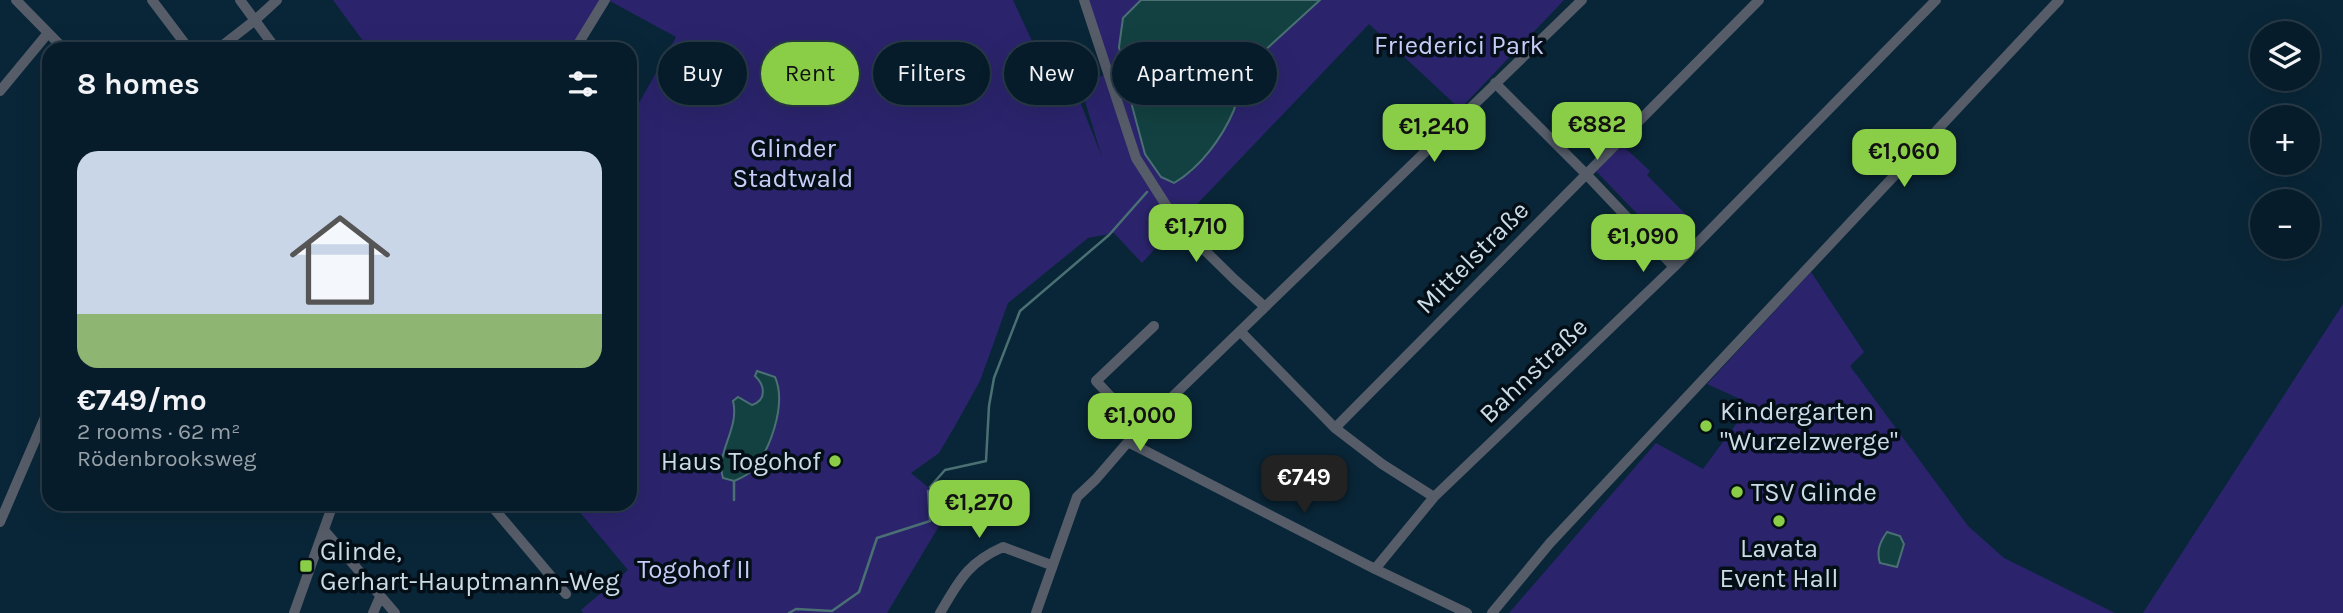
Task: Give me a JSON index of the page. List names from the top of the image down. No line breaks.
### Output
{"streets":{"street":["Mittelstraße","Bahnstraße"]},"parks":["Friederici Park","Glinder Stadtwald","Togohof II"],"places":{"other":["Kindergarten \"Wurzelzwerge\"","Haus Togohof","TSV Glinde","Lavata Event Hall"],"transit":["Glinde, Gerhart-Hauptmann-Weg"]},"page":{"map_buttons":["+","−"],"chip":["Buy","Rent","Filters","New","Apartment"],"heading":"8 homes","price":["€882","€1,240","€1,060","€1,710","€1,090","€1,000","€749","€1,270"],"list":[{"name":"€749/mo","note":"2 rooms · 62 m² · Rödenbrooksweg"}]}}
